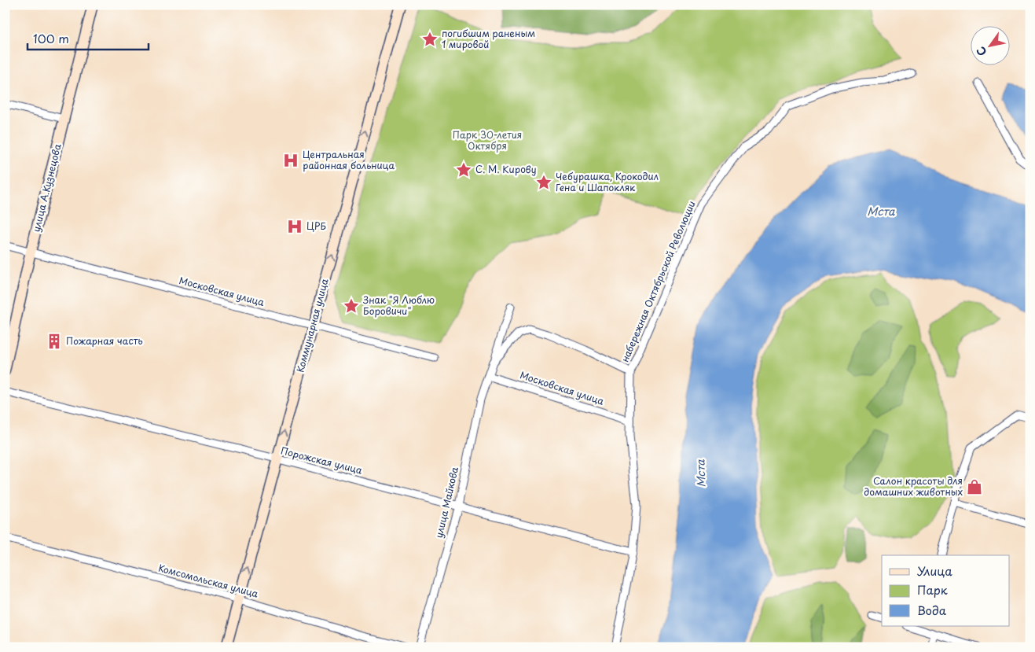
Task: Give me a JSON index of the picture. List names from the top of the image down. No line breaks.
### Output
{"streets":{"main road":["улица А.Кузнецова","Коммунарная улица"],"street":["набережная Октябрьской Революции","Московская улица","Порожская улица","улица Майкова","Комсомольская улица"]},"crossings":[["улица А.Кузнецова","Московская улица"],["набережная Октябрьской Революции","Московская улица"],["набережная Октябрьской Революции","Порожская улица"],["набережная Октябрьской Революции","улица Майкова"],["Московская улица","Коммунарная улица"],["Московская улица","улица Майкова"],["Коммунарная улица","Порожская улица"],["Коммунарная улица","Комсомольская улица"],["Порожская улица","улица Майкова"]],"one_way":["Коммунарная улица"],"water":["Мста"],"parks":["Парк 30-летия Октября"],"places":{"place":["погибшим раненым 1 мировой","С. М. Кирову","Чебурашка, Крокодил Гена и Шапокляк","Знак \"Я Люблю Боровичи\""],"hospital":["Центральная районная больница","ЦРБ"],"building":["Пожарная часть"],"shop":["Салон красоты для домашних животных"]},"legend":["Улица","Парк","Вода"],"scale_bar":"100 m","north":"bottom left"}
